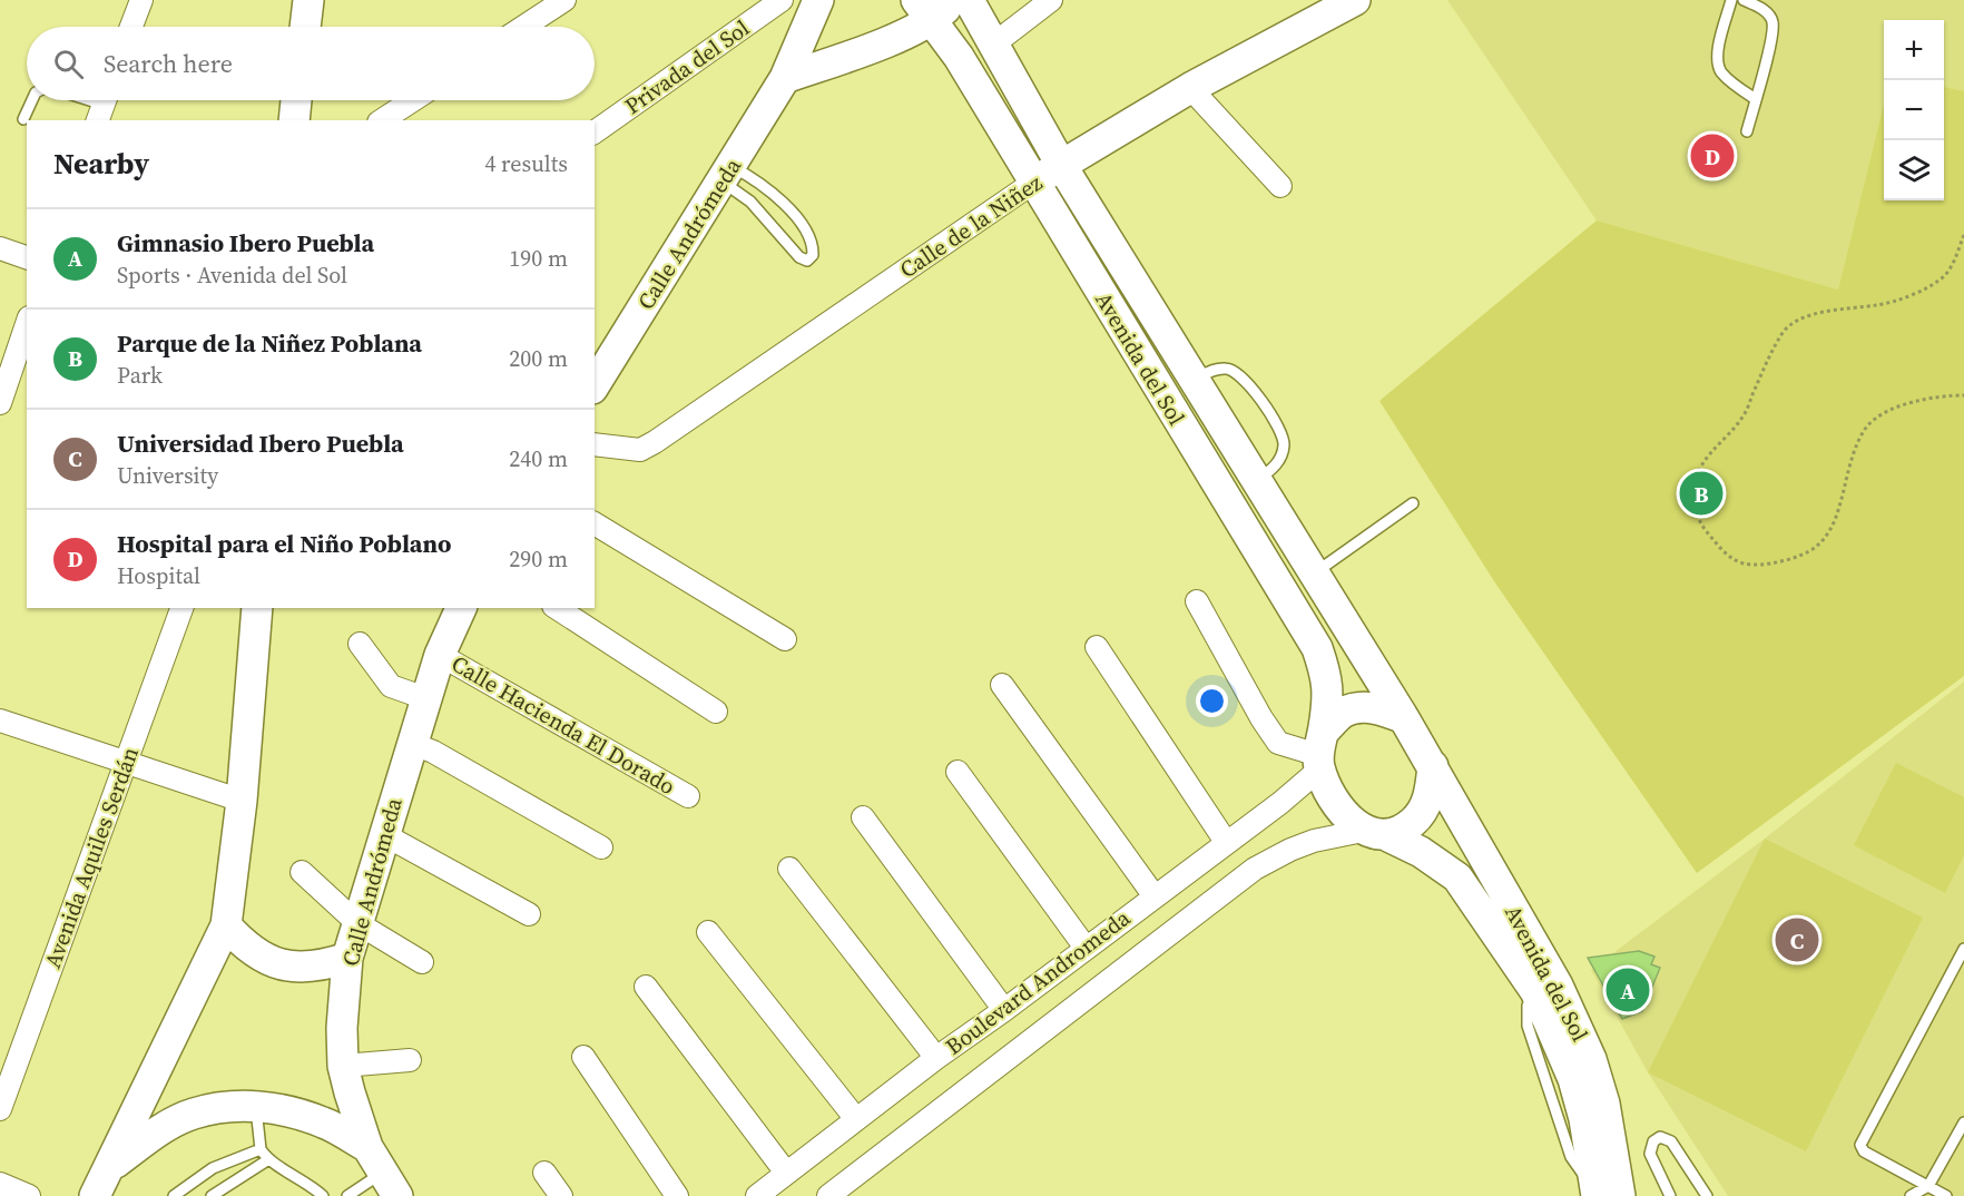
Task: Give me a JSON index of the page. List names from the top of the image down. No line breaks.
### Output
{"streets":{"main road":["Calle de la Niñez","Calle Andrómeda","Avenida del Sol"],"street":["Privada del Sol","Calle Hacienda El Dorado","Avenida Aquiles Serdán","Boulevard Andromeda"]},"crossings":[["Calle de la Niñez","Avenida del Sol"],["Calle Andrómeda","Calle Hacienda El Dorado"],["Avenida del Sol","Boulevard Andromeda"]],"page":{"map_buttons":["+","−"],"search":"Search here","heading":["Nearby","4 results"],"pins":["D","B","C","A"],"list":[{"mark":"A","name":"Gimnasio Ibero Puebla","note":"Sports · Avenida del Sol","value":"190 m"},{"mark":"B","name":"Parque de la Niñez Poblana","note":"Park","value":"200 m"},{"mark":"C","name":"Universidad Ibero Puebla","note":"University","value":"240 m"},{"mark":"D","name":"Hospital para el Niño Poblano","note":"Hospital","value":"290 m"}]}}
